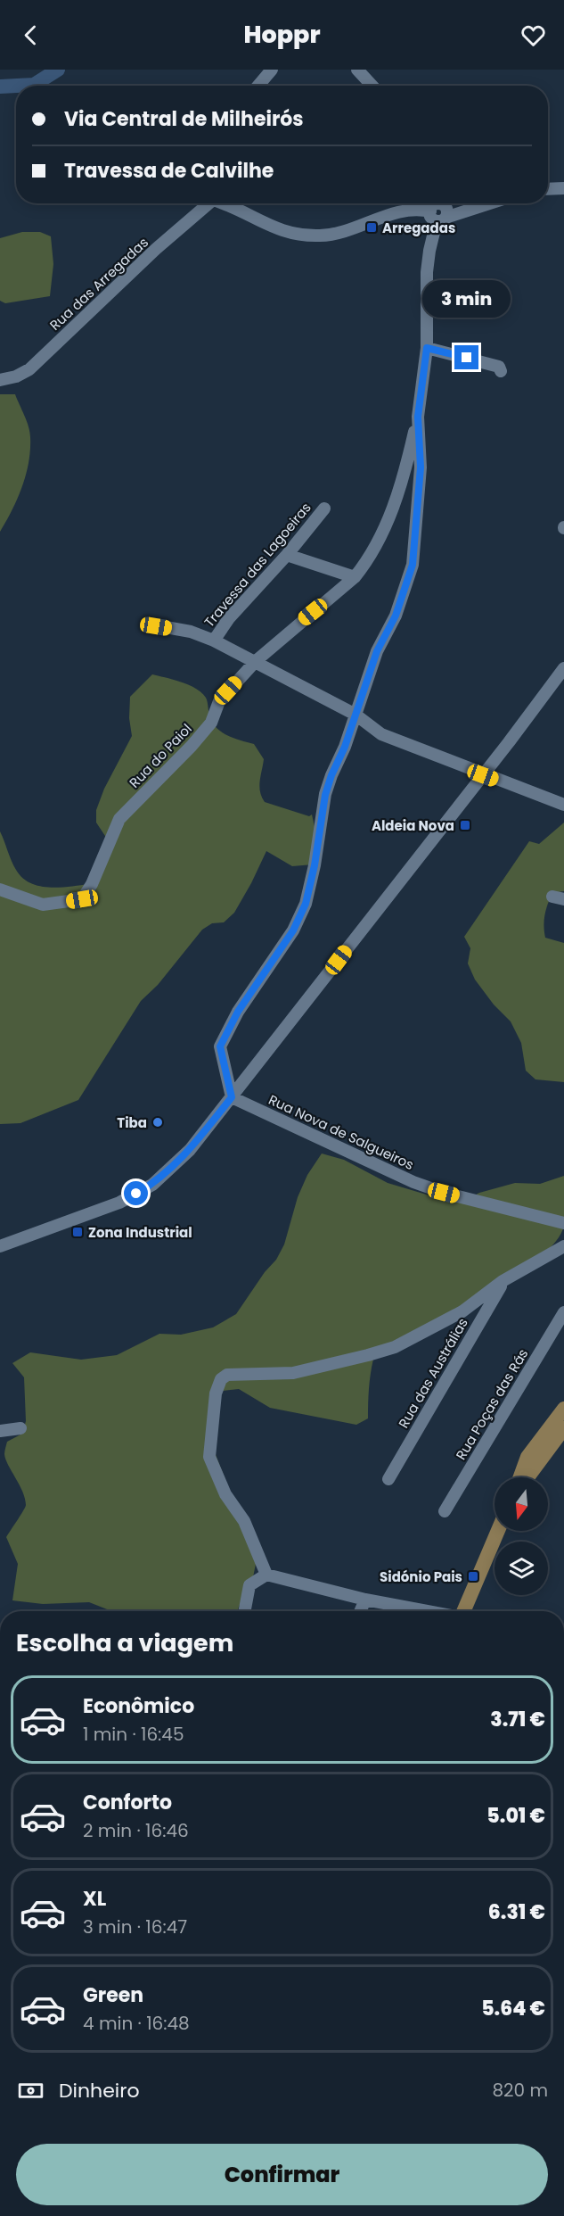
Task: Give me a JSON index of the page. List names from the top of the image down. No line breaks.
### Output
{"streets":{"street":["Rua das Arregadas","Travessa das Lagoeiras","Rua do Paiol","Rua Nova de Salgueiros","Rua das Austrálias","Rua Poças das Rás"]},"places":{"transit":["Arregadas","Aldeia Nova","Zona Industrial","Sidónio Pais"],"other":["Tiba"]},"north":"bottom","page":{"header":"Hoppr","banner":["Via Central de Milheirós","Travessa de Calvilhe"],"bubble":"3 min","heading":"Escolha a viagem","list":[{"name":"Econômico","note":"1 min · 16:45","value":"3.71 €"},{"name":"Conforto","note":"2 min · 16:46","value":"5.01 €"},{"name":"XL","note":"3 min · 16:47","value":"6.31 €"},{"name":"Green","note":"4 min · 16:48","value":"5.64 €"}],"pay":["Dinheiro","820 m"],"buttons":"Confirmar"}}
